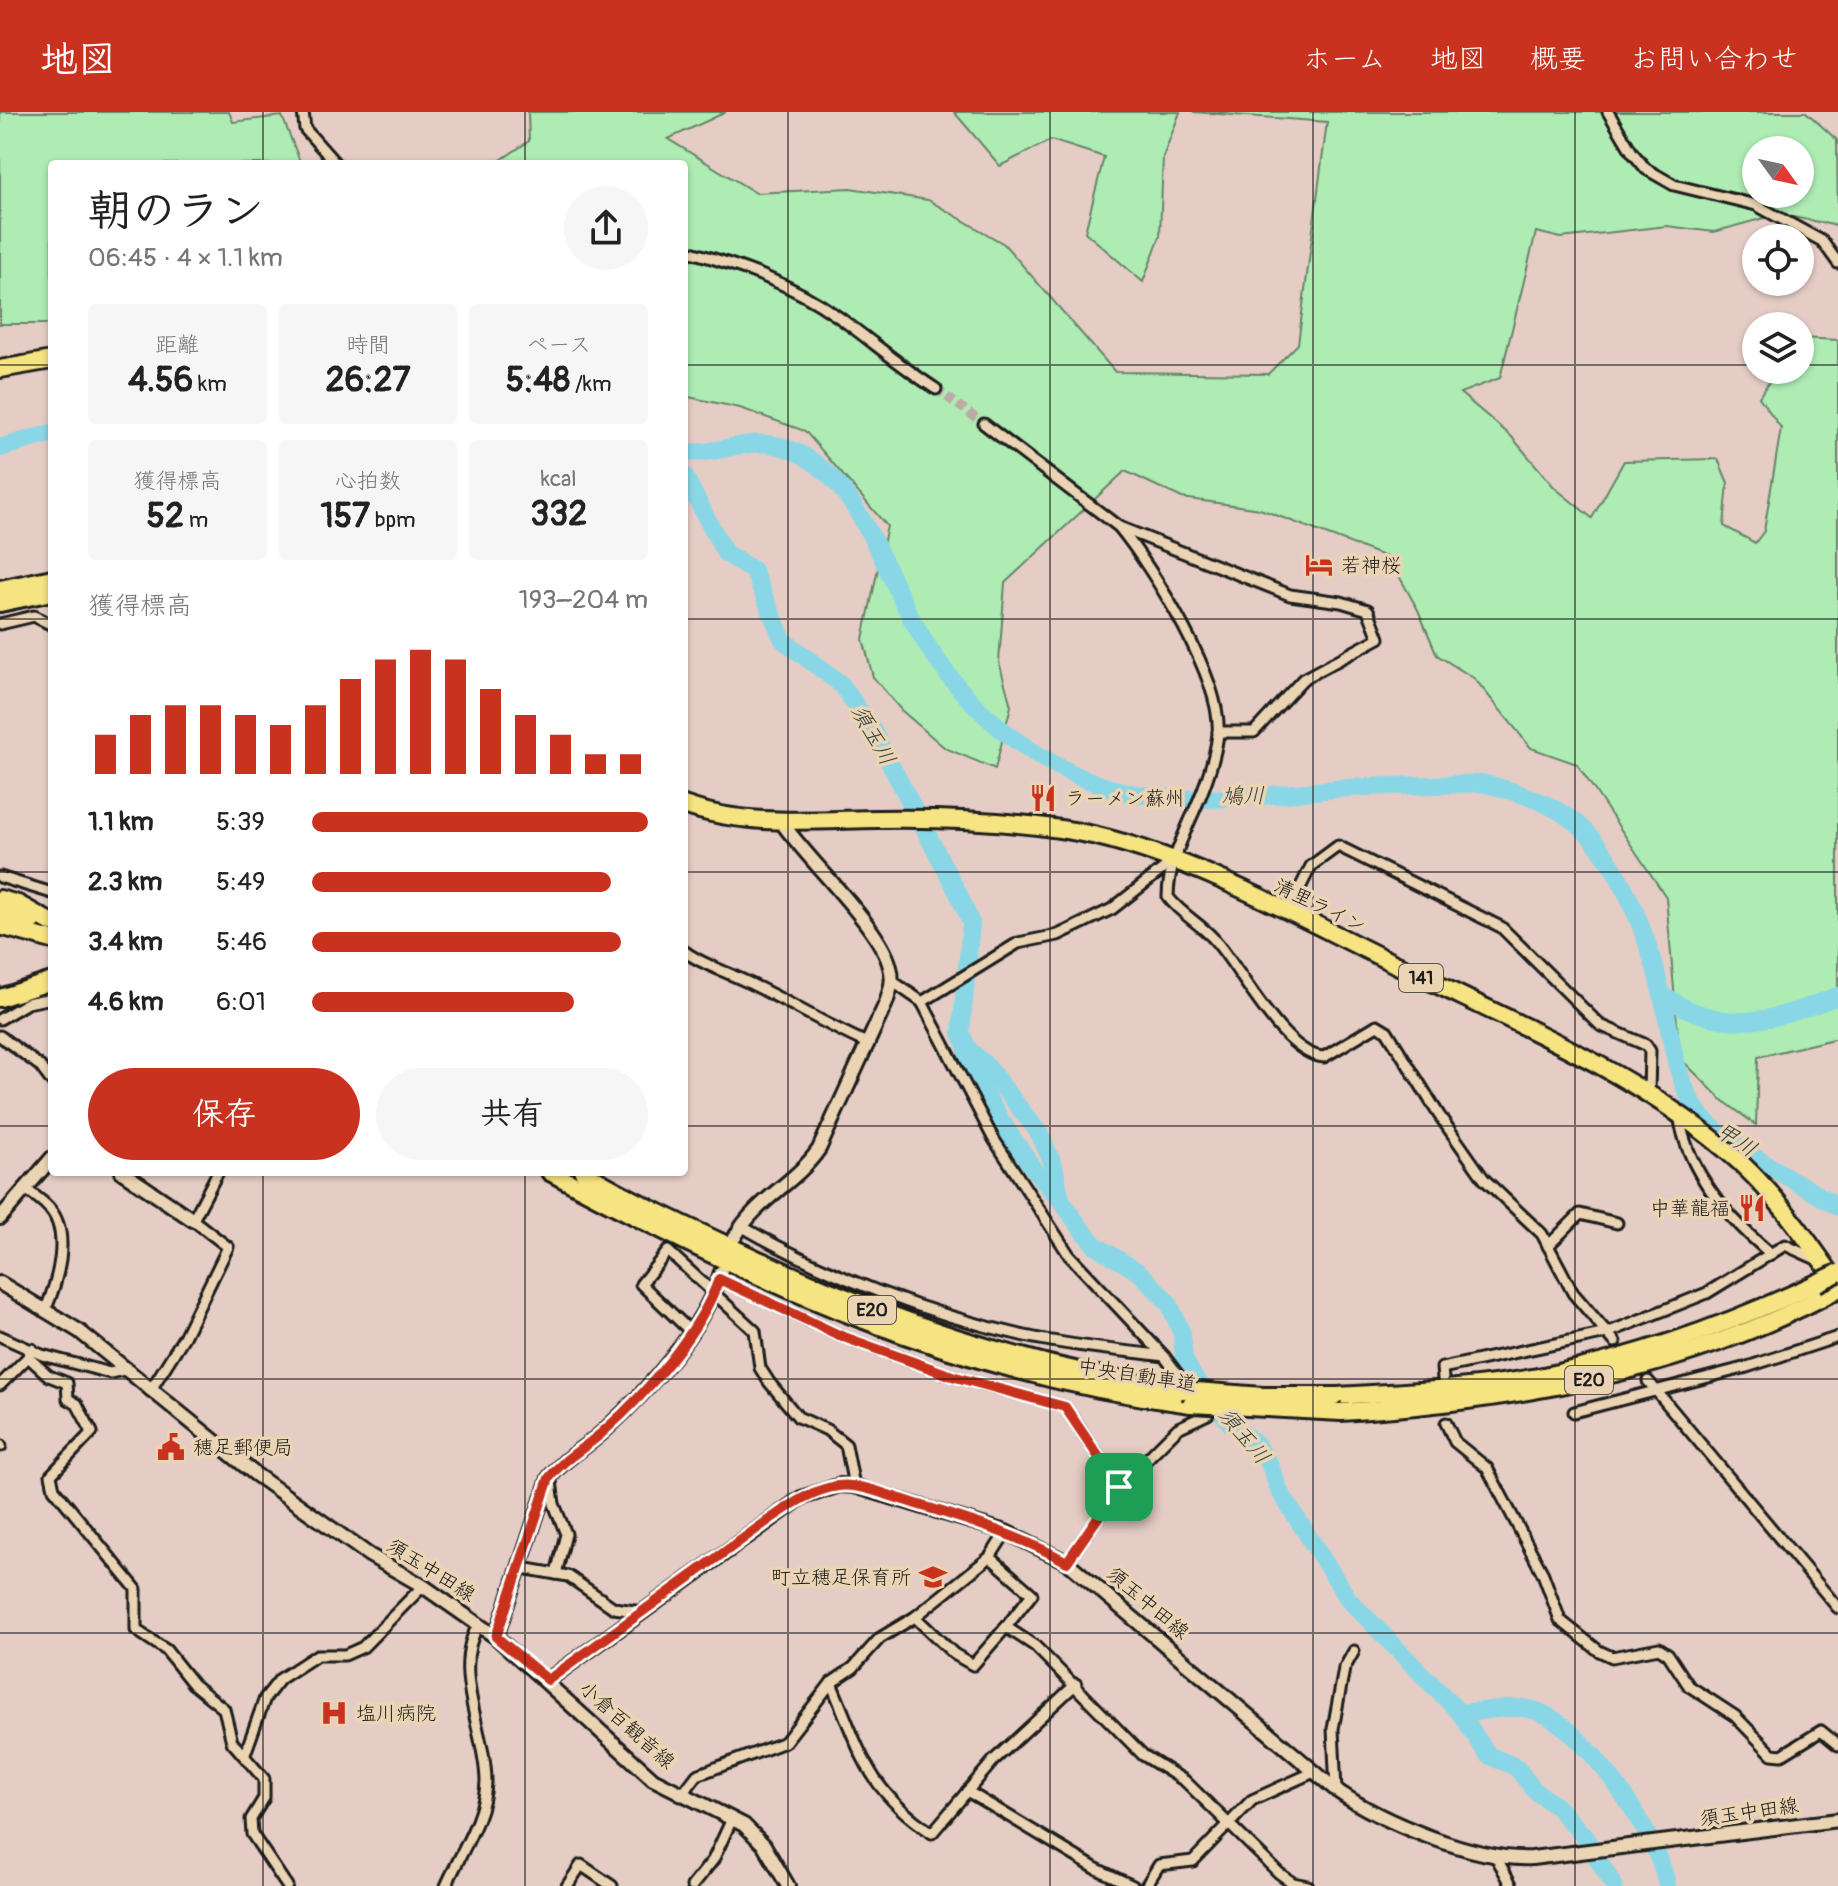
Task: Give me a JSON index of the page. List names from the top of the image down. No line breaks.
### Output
{"streets":{"highway":["清里ライン","141","E20","中央自動車道"],"main road":["須玉中田線","小倉百観音線"]},"crossings":[["清里ライン","中央自動車道"],["須玉中田線","小倉百観音線"]],"water":["須玉川","鳩川","甲川"],"places":{"hotel":["若神桜"],"restaurant":["ラーメン蘇州","中華龍福"],"public building":["穂足郵便局"],"school or university":["町立穂足保育所"],"hospital":["塩川病院"]},"north":"bottom right","page":{"header":"地図","nav":["ホーム","地図","概要","お問い合わせ"],"heading":["朝のラン","06:45 · 4 × 1.1 km"],"stats":[["距離","4.56 km"],["時間","26:27"],["ペース","5:48 /km"],["獲得標高","52 m"],["心拍数","157 bpm"],["kcal","332"]],"chart":["獲得標高","193–204 m"],"list":[{"name":"1.1 km","note":"5:39"},{"name":"2.3 km","note":"5:49"},{"name":"3.4 km","note":"5:46"},{"name":"4.6 km","note":"6:01"}],"buttons":["保存","共有"]}}
